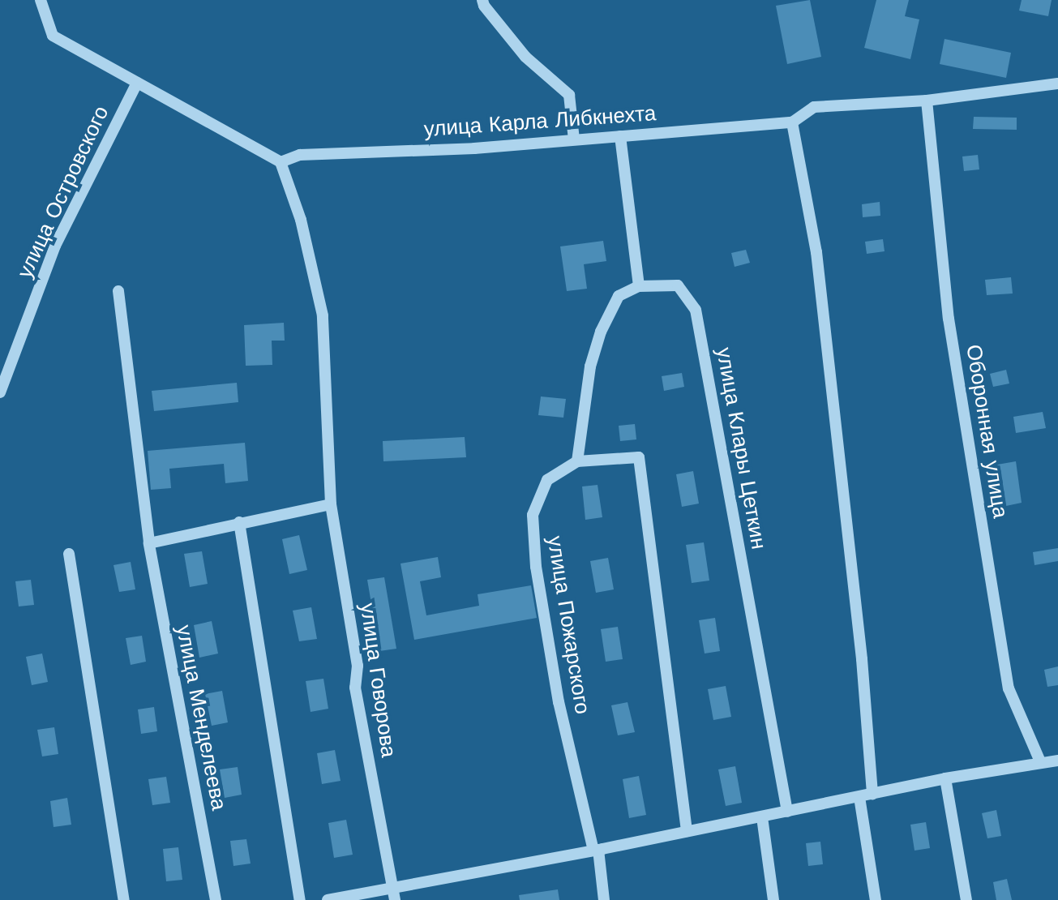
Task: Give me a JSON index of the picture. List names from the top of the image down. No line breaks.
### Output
{"streets":{"street":["улица Карла Либкнехта","улица Островского","Оборонная улица","улица Клары Цеткин","улица Пожарского","улица Говорова","улица Менделеева"]},"crossings":[["улица Карла Либкнехта","Оборонная улица"],["улица Карла Либкнехта","улица Говорова"]]}
